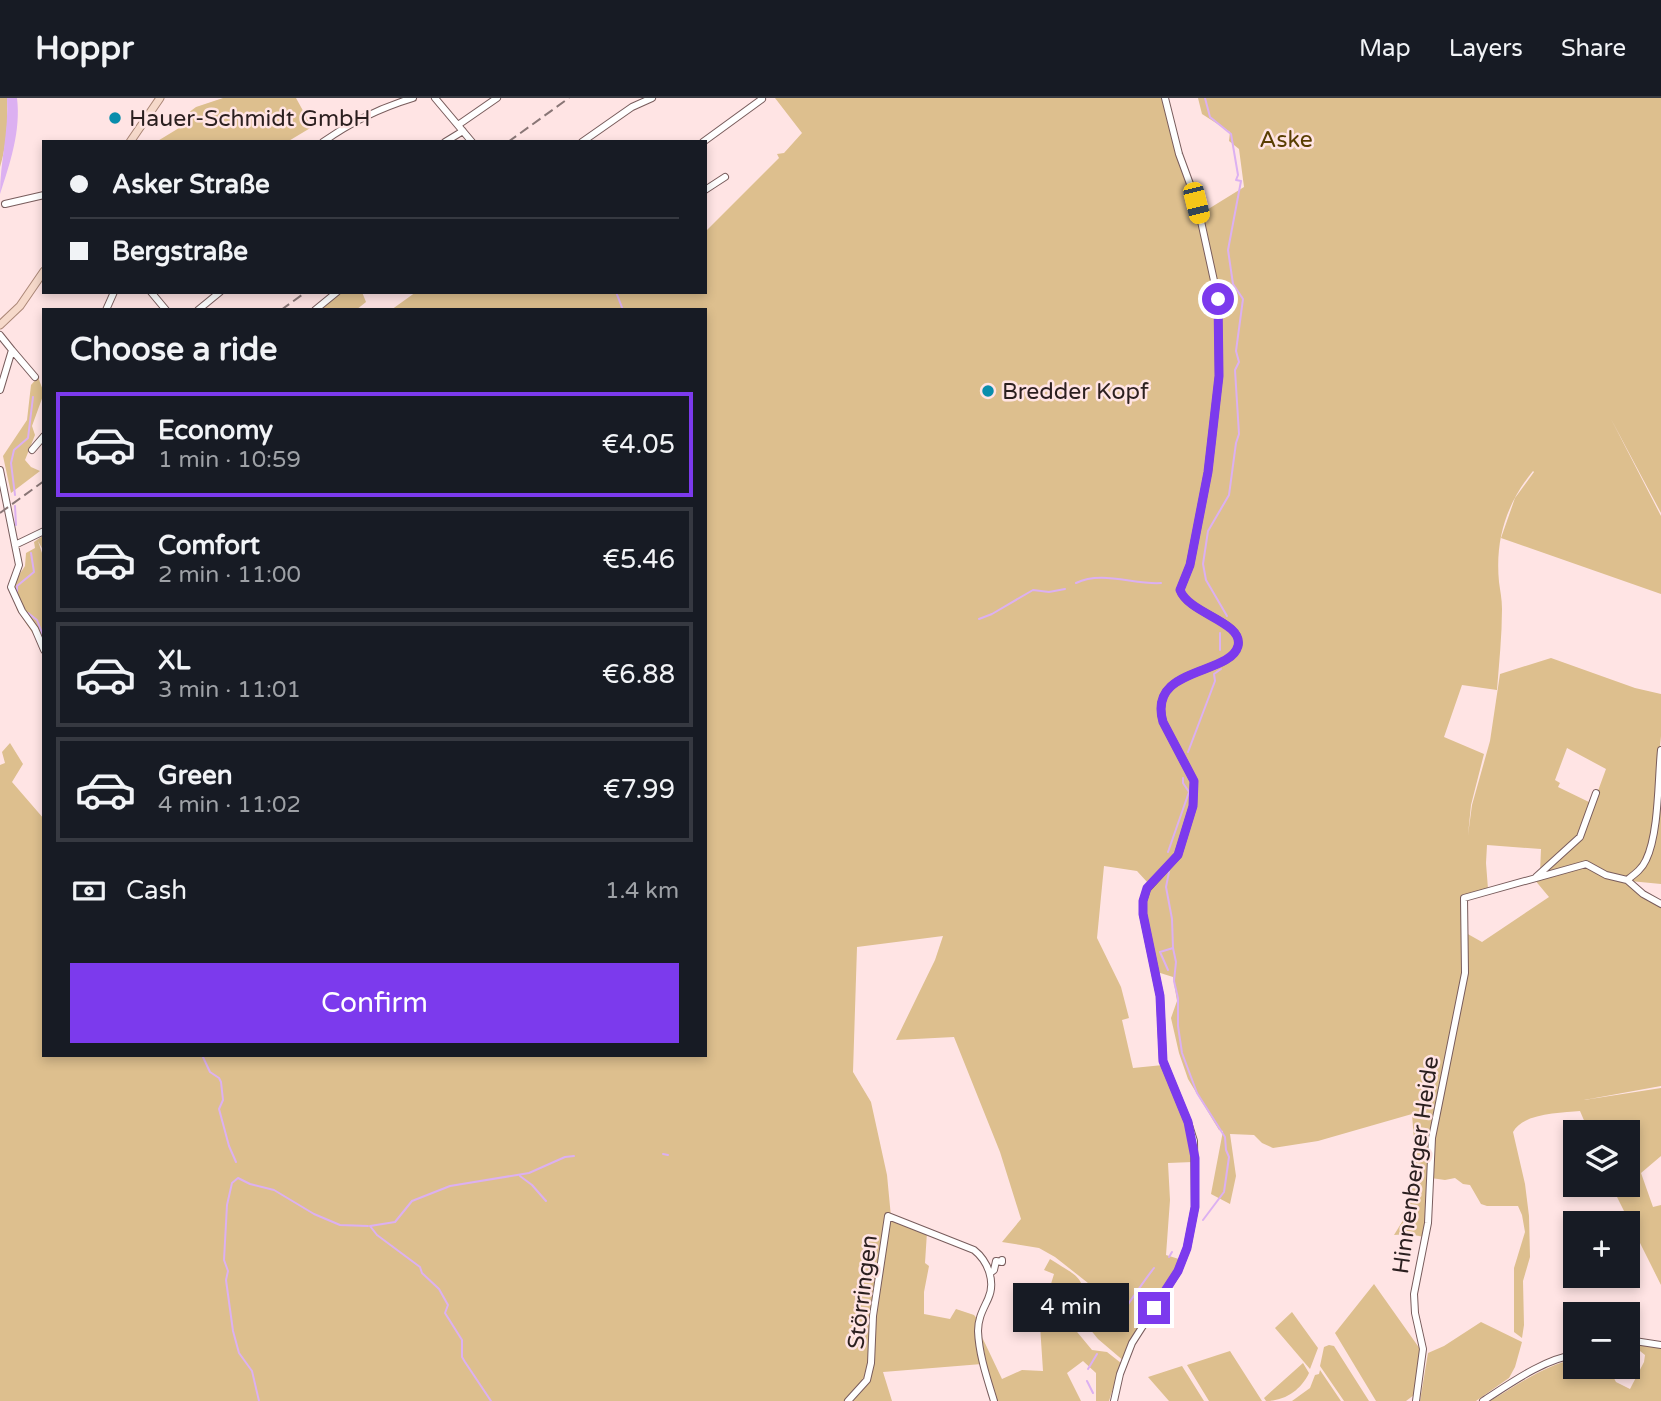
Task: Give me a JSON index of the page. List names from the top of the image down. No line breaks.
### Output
{"streets":{"street":["Hinnenberger Heide","Störringen"]},"parks":["Aske"],"places":["Hauer-Schmidt GmbH","Bredder Kopf"],"page":{"header":"Hoppr","nav":["Map","Layers","Share"],"banner":["Asker Straße","Bergstraße"],"heading":"Choose a ride","list":[{"name":"Economy","note":"1 min · 10:59","value":"€4.05"},{"name":"Comfort","note":"2 min · 11:00","value":"€5.46"},{"name":"XL","note":"3 min · 11:01","value":"€6.88"},{"name":"Green","note":"4 min · 11:02","value":"€7.99"}],"pay":["Cash","1.4 km"],"buttons":"Confirm","map_buttons":["+","−"],"bubble":"4 min"}}
